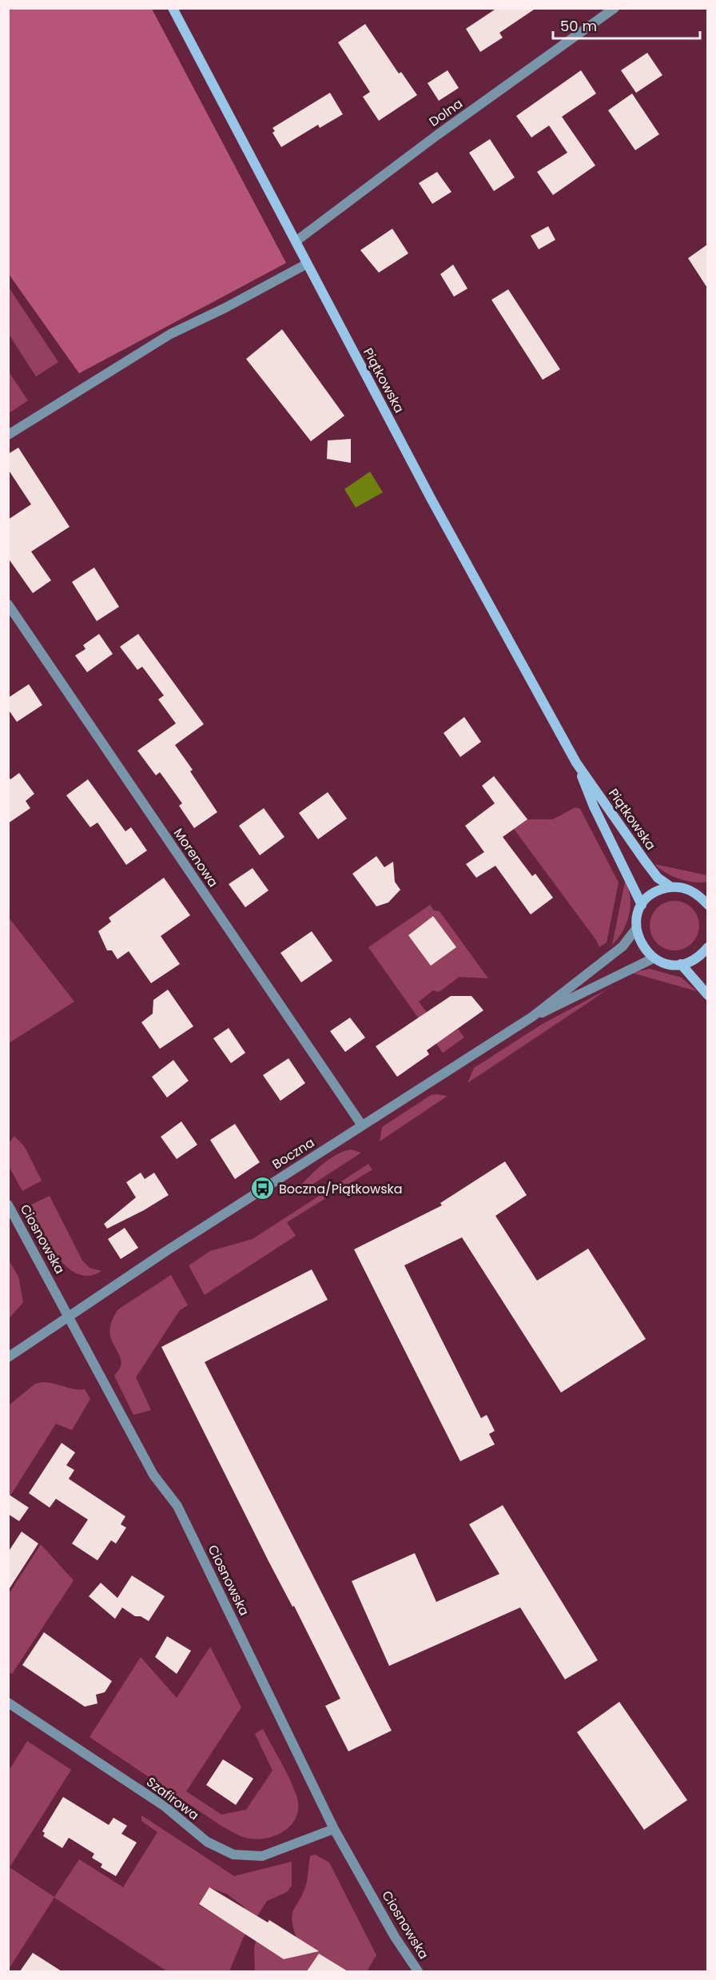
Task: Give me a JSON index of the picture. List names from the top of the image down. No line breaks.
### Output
{"streets":{"main road":["Piątkowska"],"street":["Dolna","Morenowa","Boczna","Ciosnowska","Szafirowa"]},"crossings":[["Dolna","Piątkowska"],["Morenowa","Boczna"],["Boczna","Ciosnowska"],["Ciosnowska","Szafirowa"]],"places":{"bus stop":["Boczna/Piątkowska"]},"scale_bar":"50 m"}
